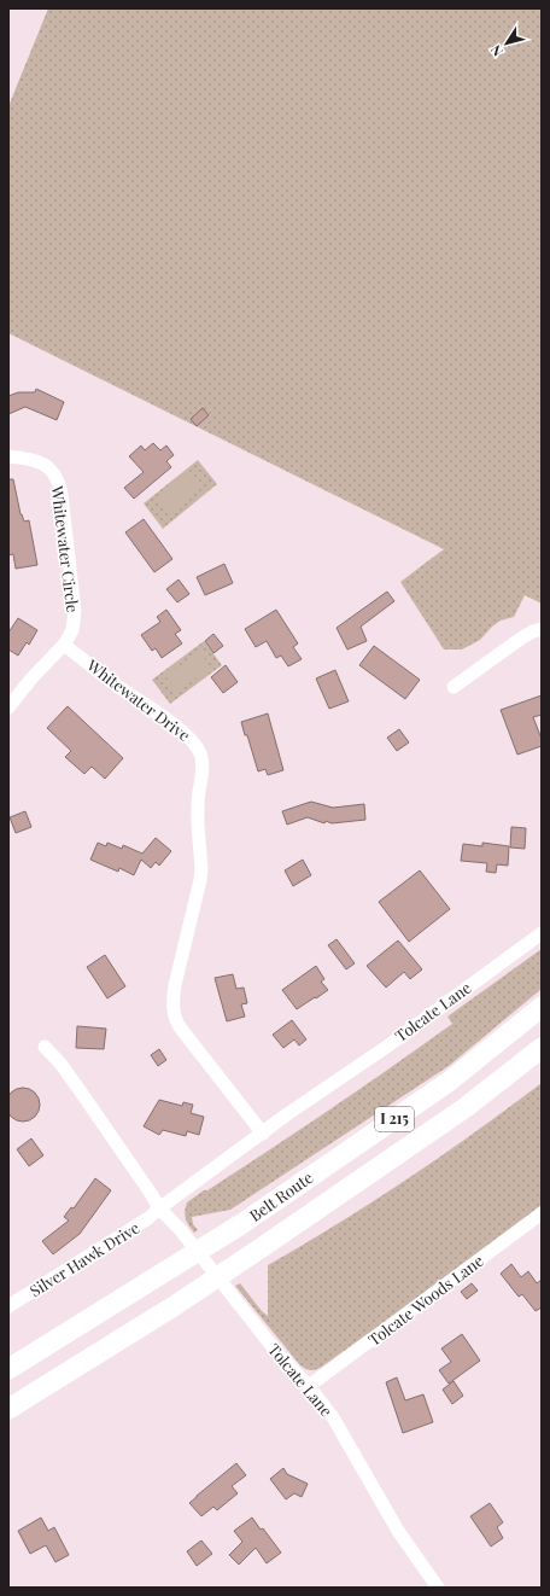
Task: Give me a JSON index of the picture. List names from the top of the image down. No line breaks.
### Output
{"streets":{"highway":["I 215","Belt Route"],"street":["Whitewater Circle","Whitewater Drive","Tolcate Lane","Silver Hawk Drive","Tolcate Woods Lane"]},"crossings":[["Whitewater Circle","Whitewater Drive"],["Whitewater Drive","Tolcate Lane"],["Tolcate Lane","Silver Hawk Drive"],["Tolcate Lane","Tolcate Woods Lane"]],"north":"bottom left"}
